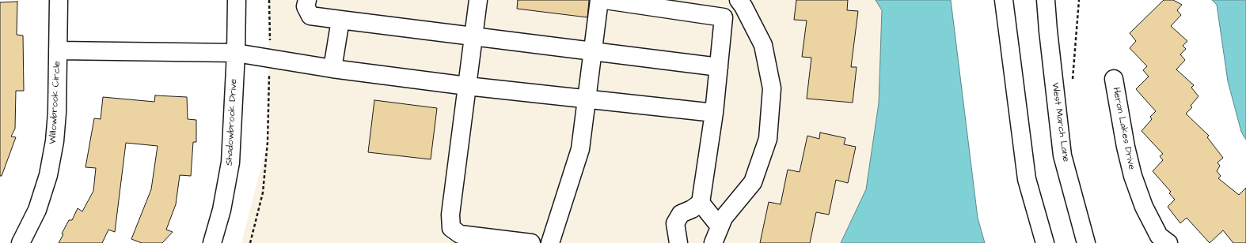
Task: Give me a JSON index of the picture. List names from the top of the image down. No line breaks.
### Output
{"streets":{"street":["Willowbrook Circle","Shadowbrook Drive","West March Lane","Heron Lakes Drive"]},"crossings":[["Willowbrook Circle","Shadowbrook Drive"]]}
